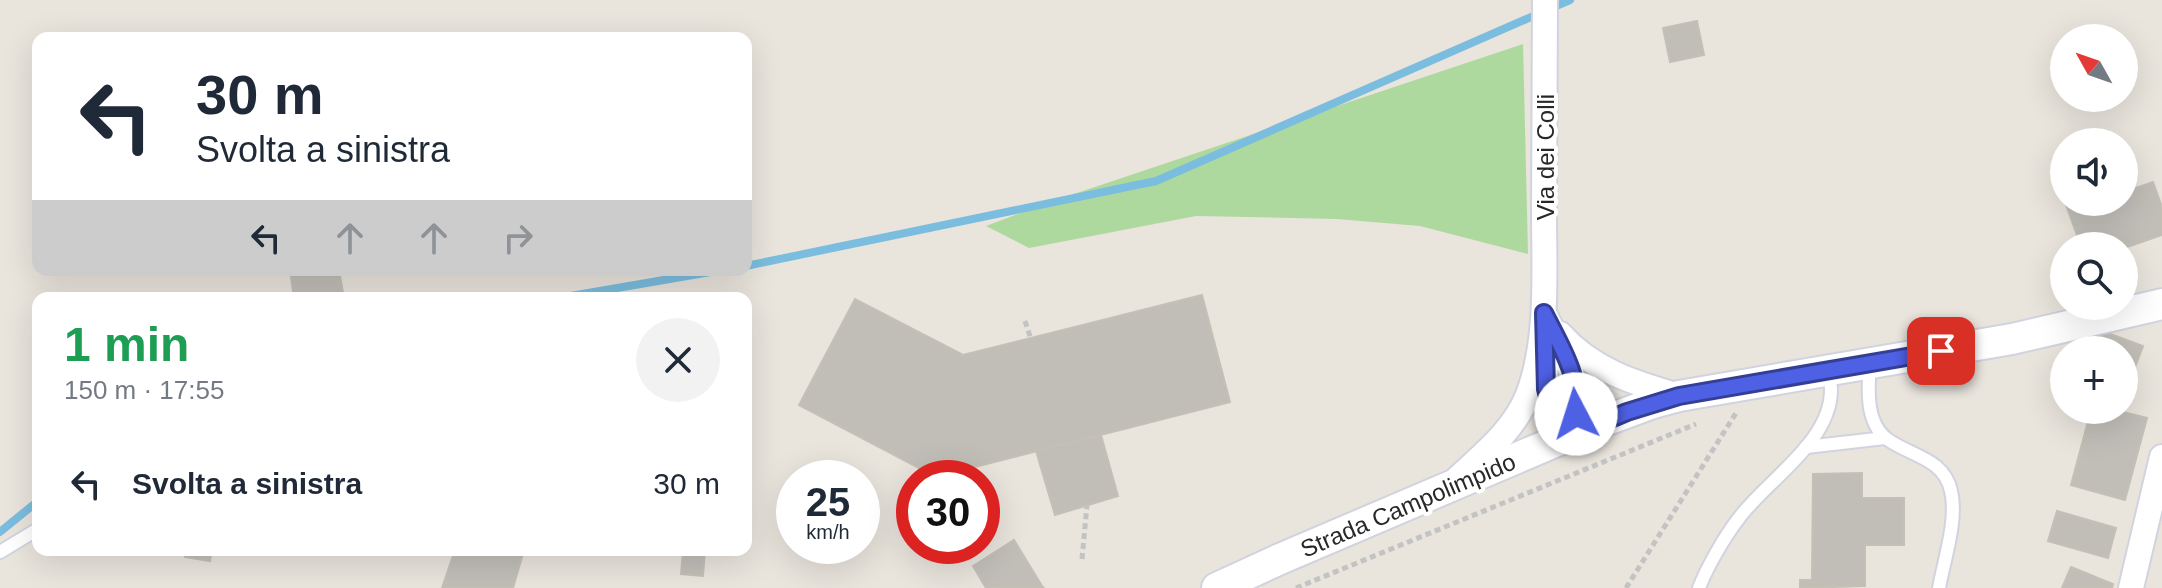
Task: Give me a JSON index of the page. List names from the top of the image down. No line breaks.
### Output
{"streets":{"street":["Via dei Colli","Strada Campolimpido"]},"crossings":[["Via dei Colli","Strada Campolimpido"]],"north":"top left","page":{"map_buttons":"+","turn":["30 m","Svolta a sinistra"],"heading":["1 min","150 m · 17:55"],"list":[{"name":"Svolta a sinistra","value":"30 m"}],"speed":"25 km/h","limit":"30"}}
